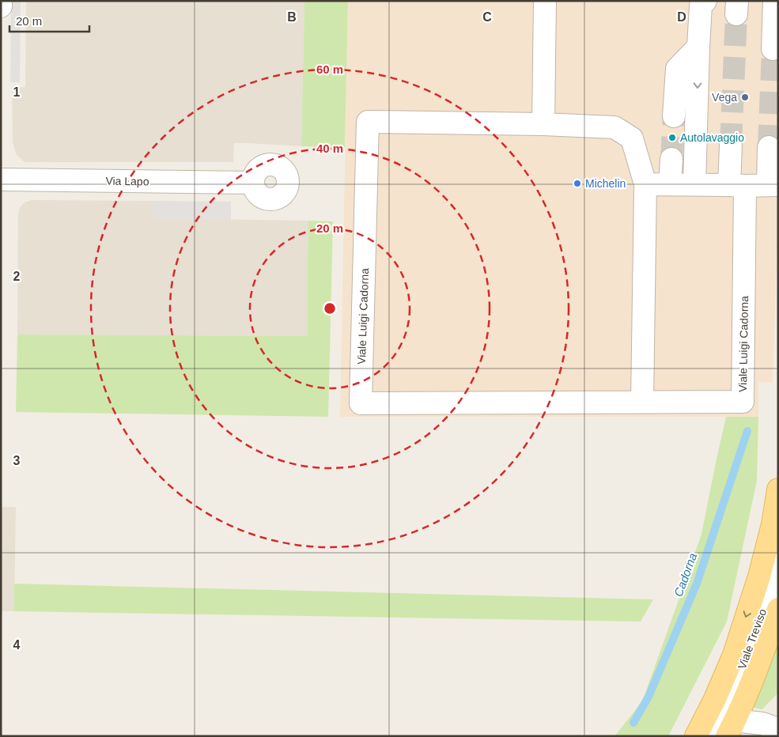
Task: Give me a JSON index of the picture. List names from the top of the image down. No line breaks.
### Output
{"streets":{"main road":["Viale Treviso"],"street":["Via Lapo","Viale Luigi Cadorna"]},"water":["Cadorna"],"places":["Vega","Autolavaggio","Michelin"],"scale_bar":"20 m","grid":{"columns":["B","C","D"],"rows":["1","2","3","4"]},"rings":["60 m","40 m","20 m"]}
